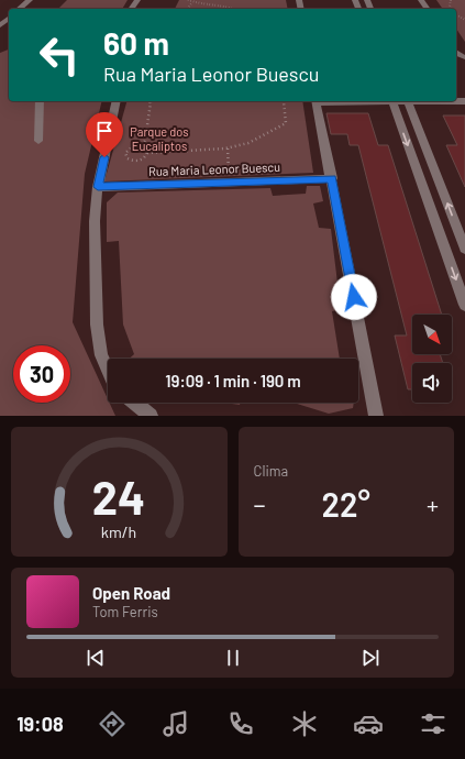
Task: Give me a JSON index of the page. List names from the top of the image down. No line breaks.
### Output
{"streets":{"street":["Rua Maria Leonor Buescu"]},"parks":["Parque dos Eucaliptos"],"north":"bottom right","page":{"turn":["60 m","Rua Maria Leonor Buescu"],"limit":"30","trip":"19:09 · 1 min · 190 m","tile":"Clima","heat":["−","22°","+"],"song":["Open Road","Tom Ferris"],"tabs":"19:08","gauge":["24","km/h"]}}
